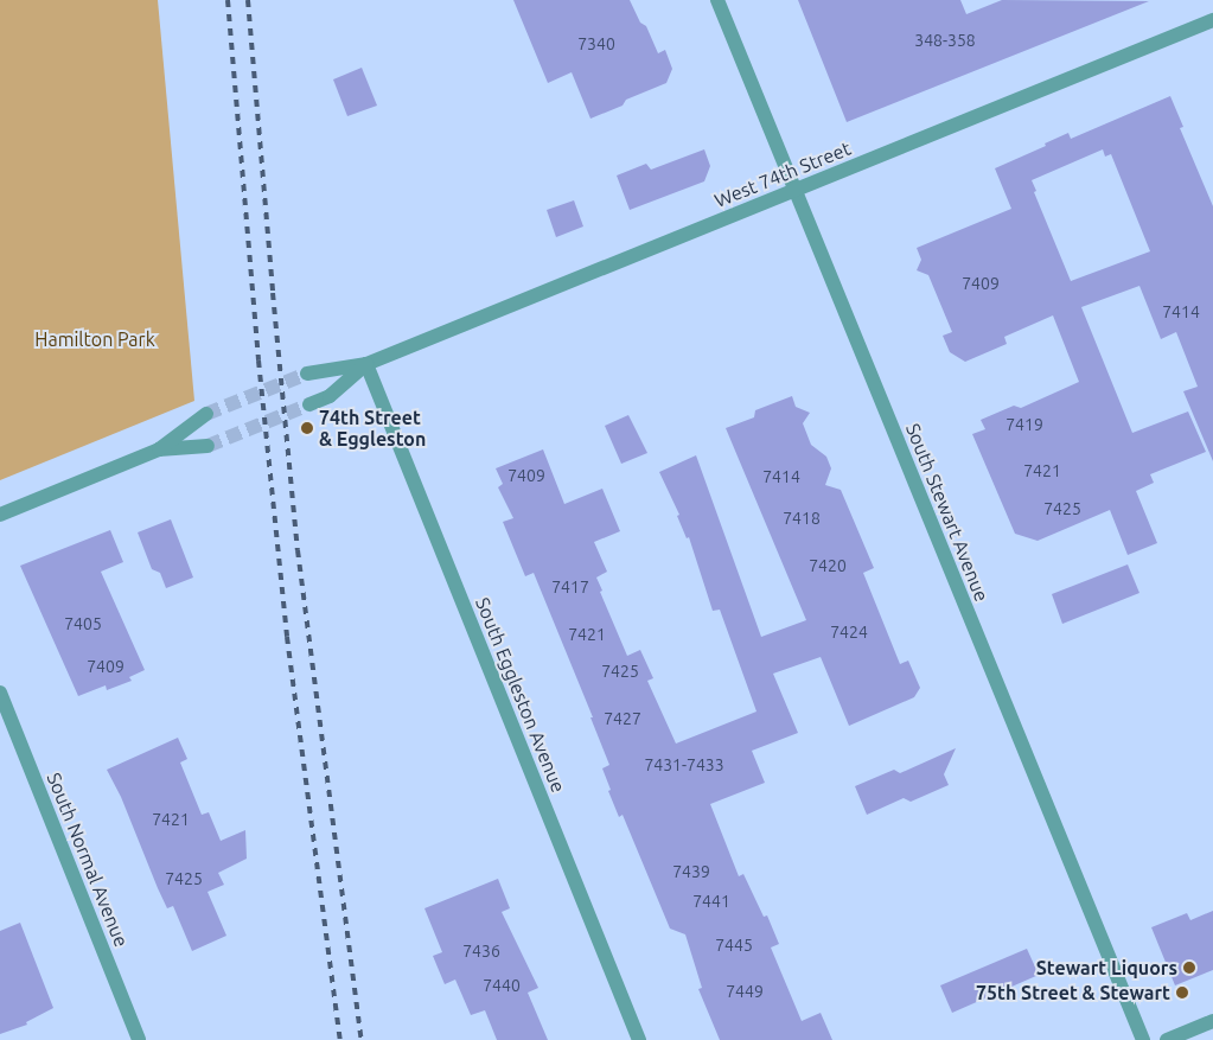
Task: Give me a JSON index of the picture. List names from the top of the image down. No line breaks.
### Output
{"streets":{"street":["West 74th Street","South Stewart Avenue","South Eggleston Avenue","South Normal Avenue"]},"crossings":[["West 74th Street","South Stewart Avenue"],["West 74th Street","South Eggleston Avenue"]],"parks":["Hamilton Park"],"places":["74th Street & Eggleston","Stewart Liquors","75th Street & Stewart"],"house_numbers":["348-358","7340","7409","7414","7419","7421","7409","7414","7425","7418","7420","7417","7405","7424","7421","7409","7425","7427","7431-7433","7421","7439","7425","7441","7445","7436","7440","7449"]}
